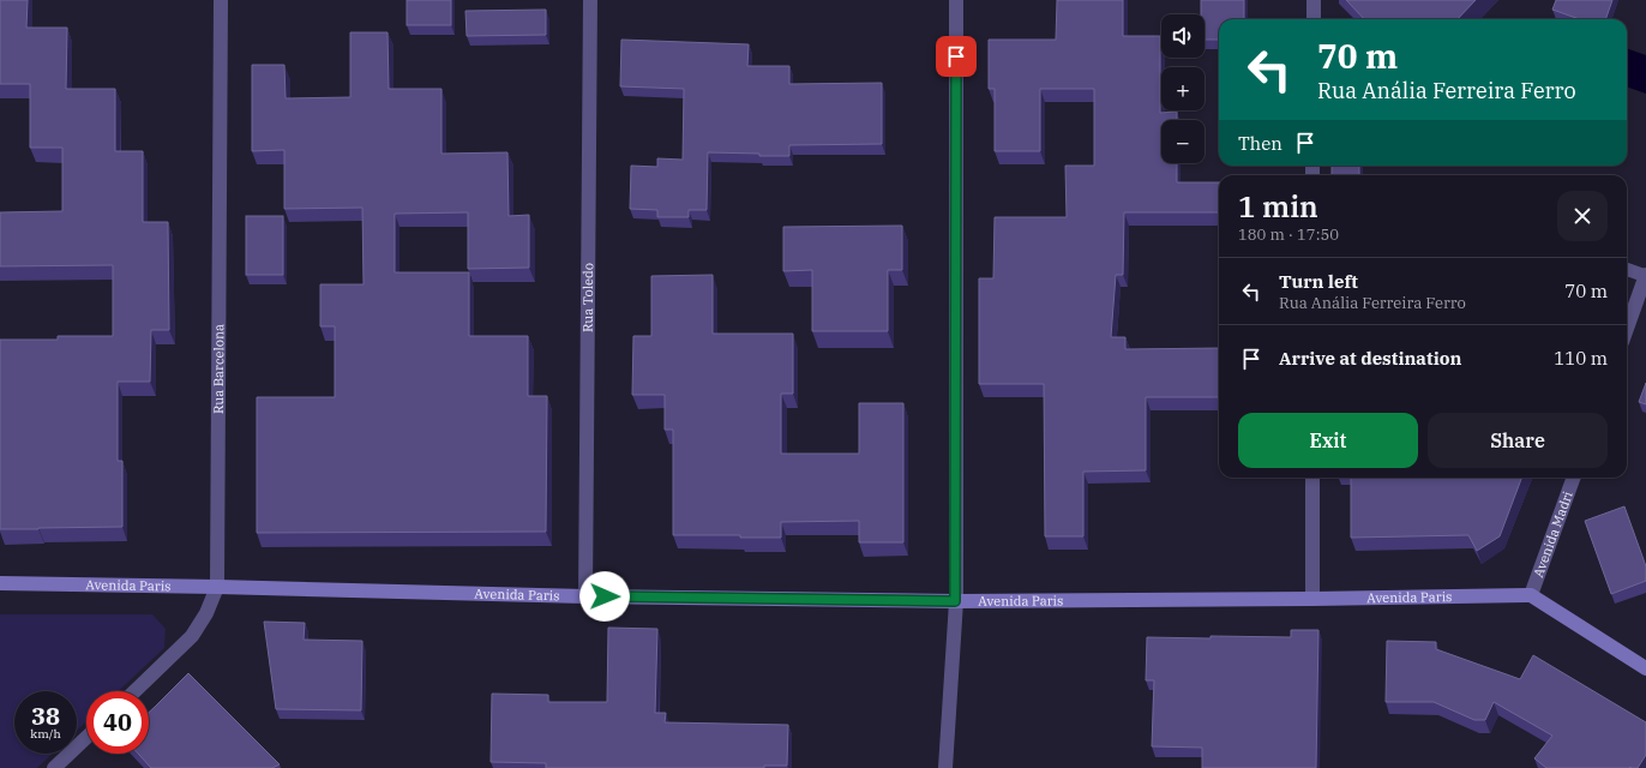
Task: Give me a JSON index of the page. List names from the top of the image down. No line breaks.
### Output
{"streets":{"street":["Rua Toledo","Rua Barcelona","Avenida Madri","Avenida Paris"]},"crossings":[["Rua Toledo","Avenida Paris"],["Rua Barcelona","Avenida Paris"],["Avenida Madri","Avenida Paris"]],"page":{"map_buttons":["+","−"],"turn":["70 m","Rua Anália Ferreira Ferro"],"then":"Then","heading":["1 min","180 m · 17:50"],"list":[{"name":"Turn left","note":"Rua Anália Ferreira Ferro","value":"70 m"},{"name":"Arrive at destination","value":"110 m"}],"buttons":["Exit","Share"],"speed":"38 km/h","limit":"40"}}
